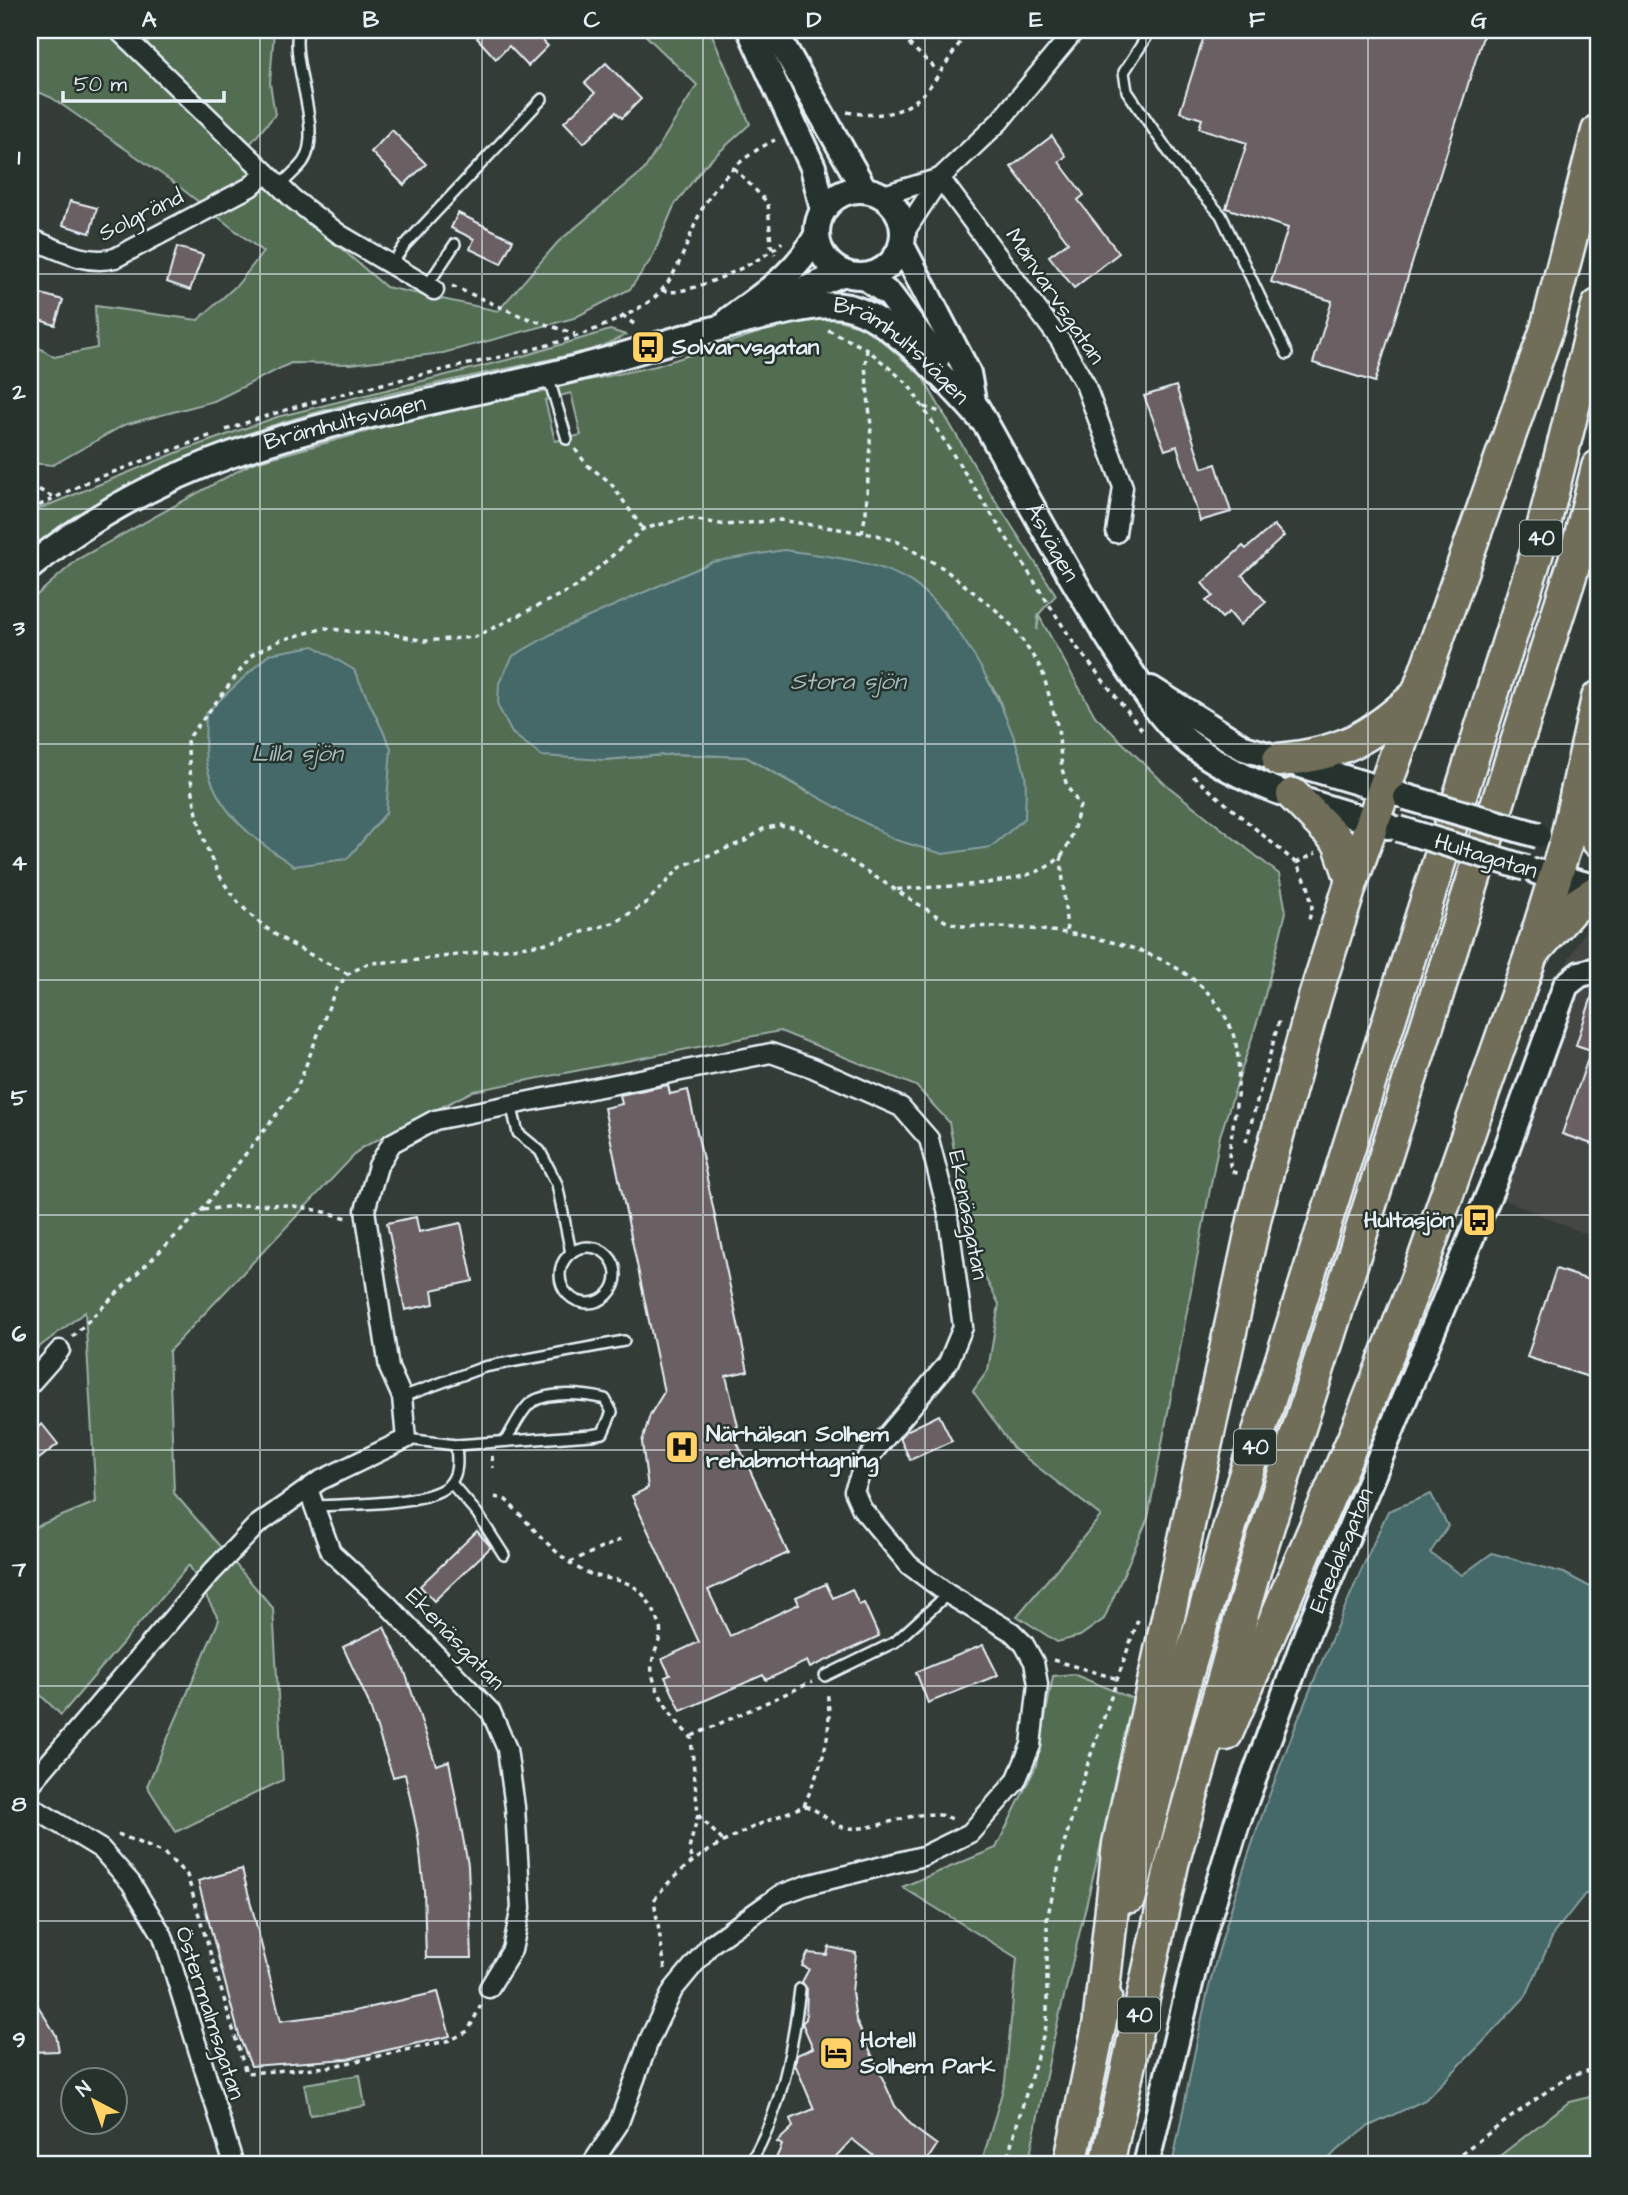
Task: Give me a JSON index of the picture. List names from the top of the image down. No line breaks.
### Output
{"streets":{"highway":["40"],"street":["Solgränd","Månvarvsgatan","Brämhultsvägen","Åsvägen","Hultagatan","Ekenäsgatan","Enedalsgatan","Östermalmsgatan"]},"crossings":[["Brämhultsvägen","Åsvägen"],["Åsvägen","Hultagatan"]],"water":["Stora sjön","Lilla sjön"],"places":{"bus stop":["Solvarvsgatan","Hultasjön"],"hospital":["Närhälsan Solhem rehabmottagning"],"hotel":["Hotell Solhem Park"]},"scale_bar":"50 m","north":"top left","grid":{"columns":["A","B","C","D","E","F","G"],"rows":["1","2","3","4","5","6","7","8","9"]}}
